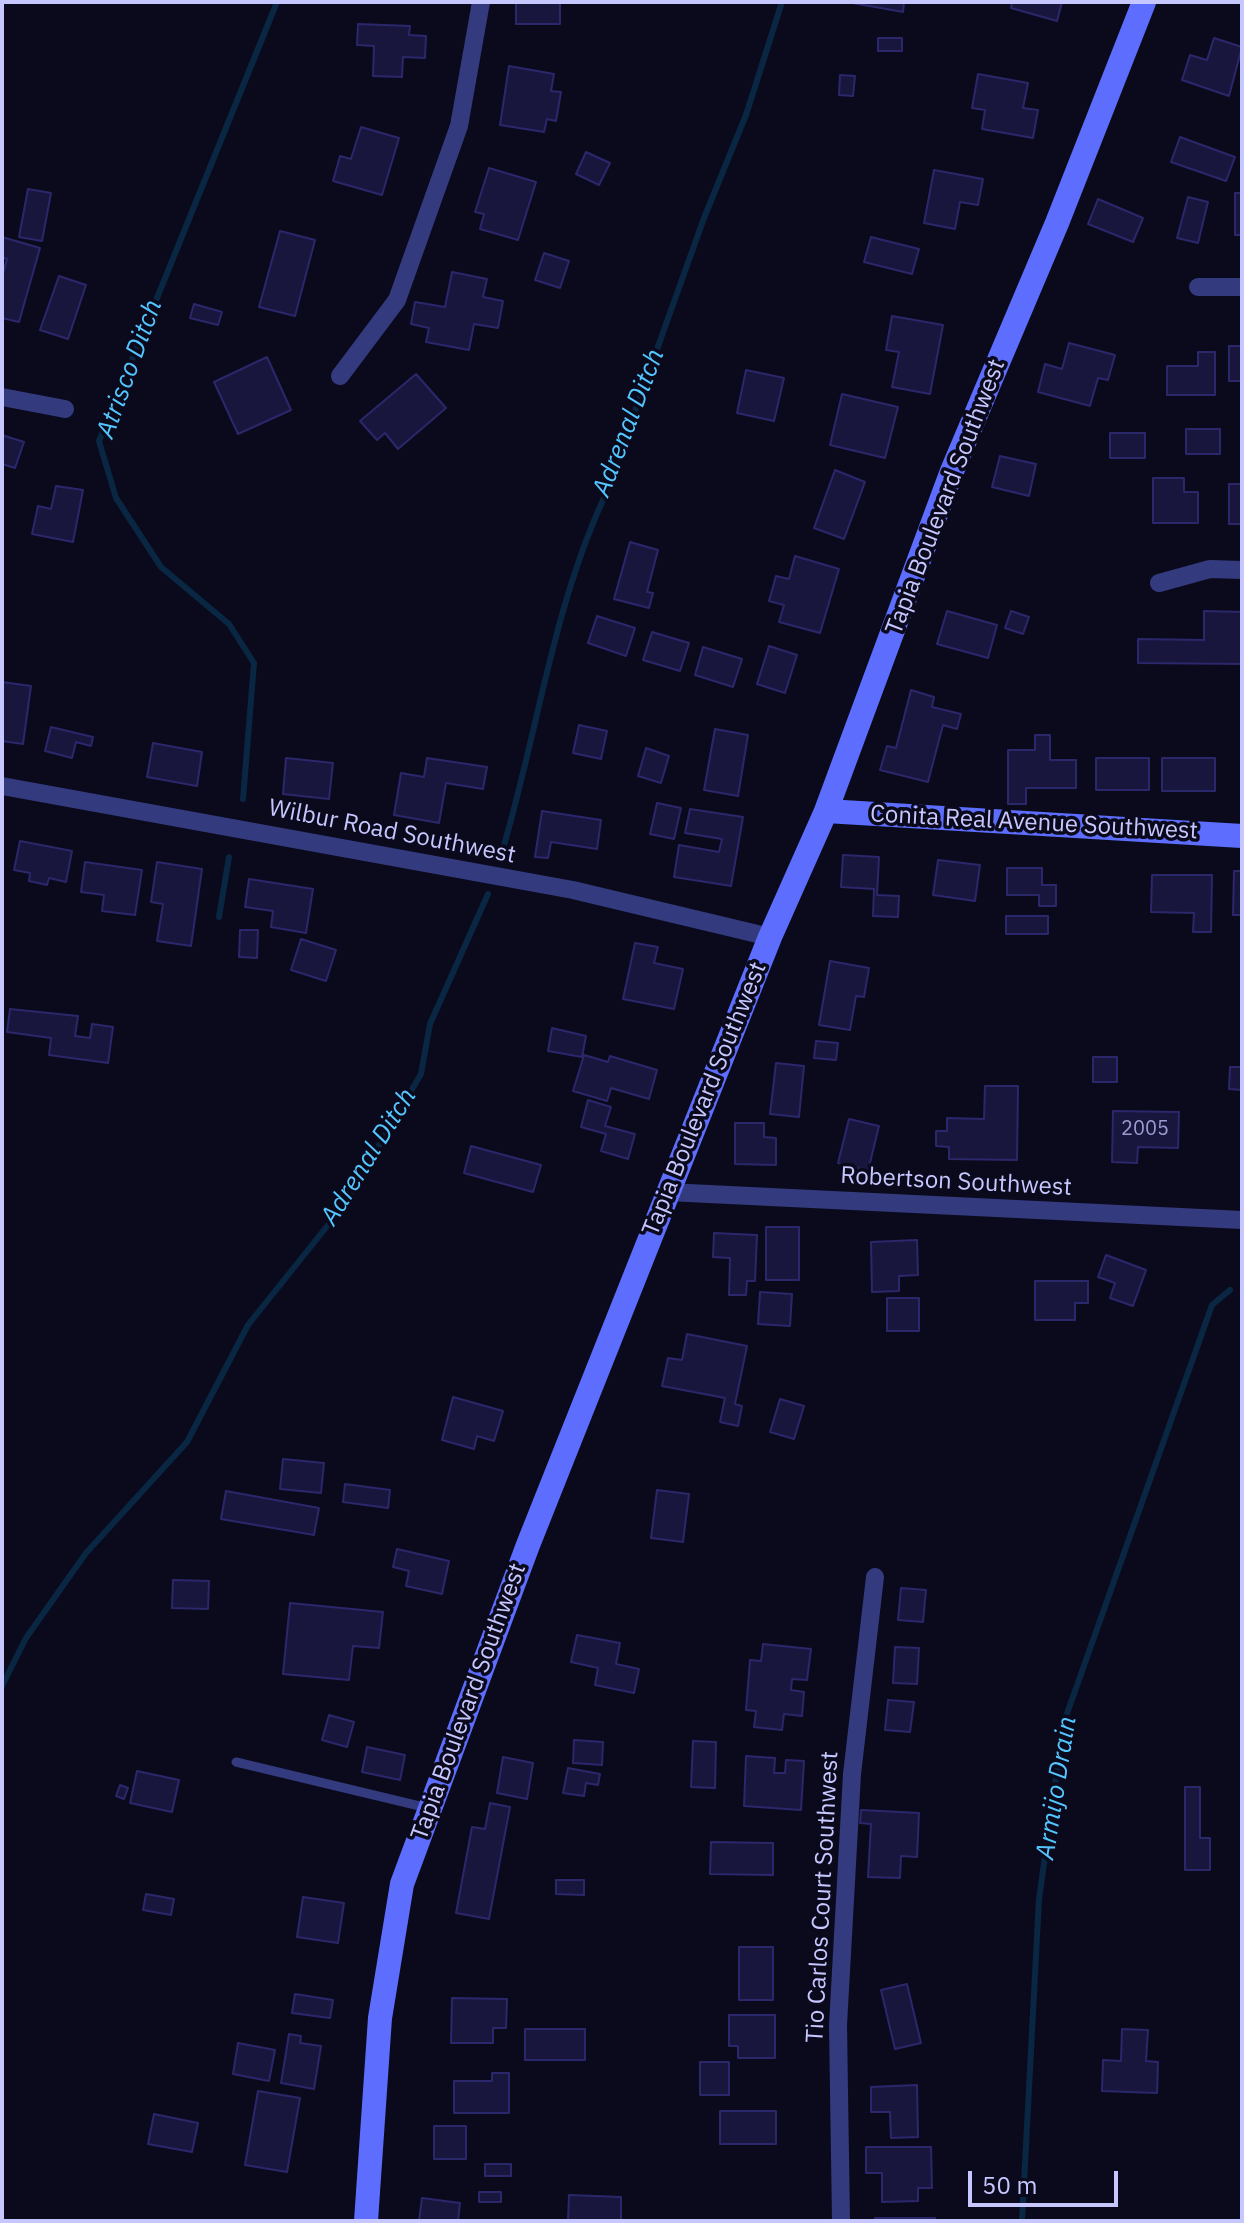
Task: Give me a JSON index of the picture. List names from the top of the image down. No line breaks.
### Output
{"streets":{"street":["Tapia Boulevard Southwest","Conita Real Avenue Southwest","Wilbur Road Southwest","Robertson Southwest","Tio Carlos Court Southwest"]},"crossings":[["Tapia Boulevard Southwest","Conita Real Avenue Southwest"],["Tapia Boulevard Southwest","Wilbur Road Southwest"],["Tapia Boulevard Southwest","Robertson Southwest"]],"water":["Atrisco Ditch","Adrenal Ditch","Armijo Drain"],"house_numbers":["2005"],"scale_bar":"50 m"}
